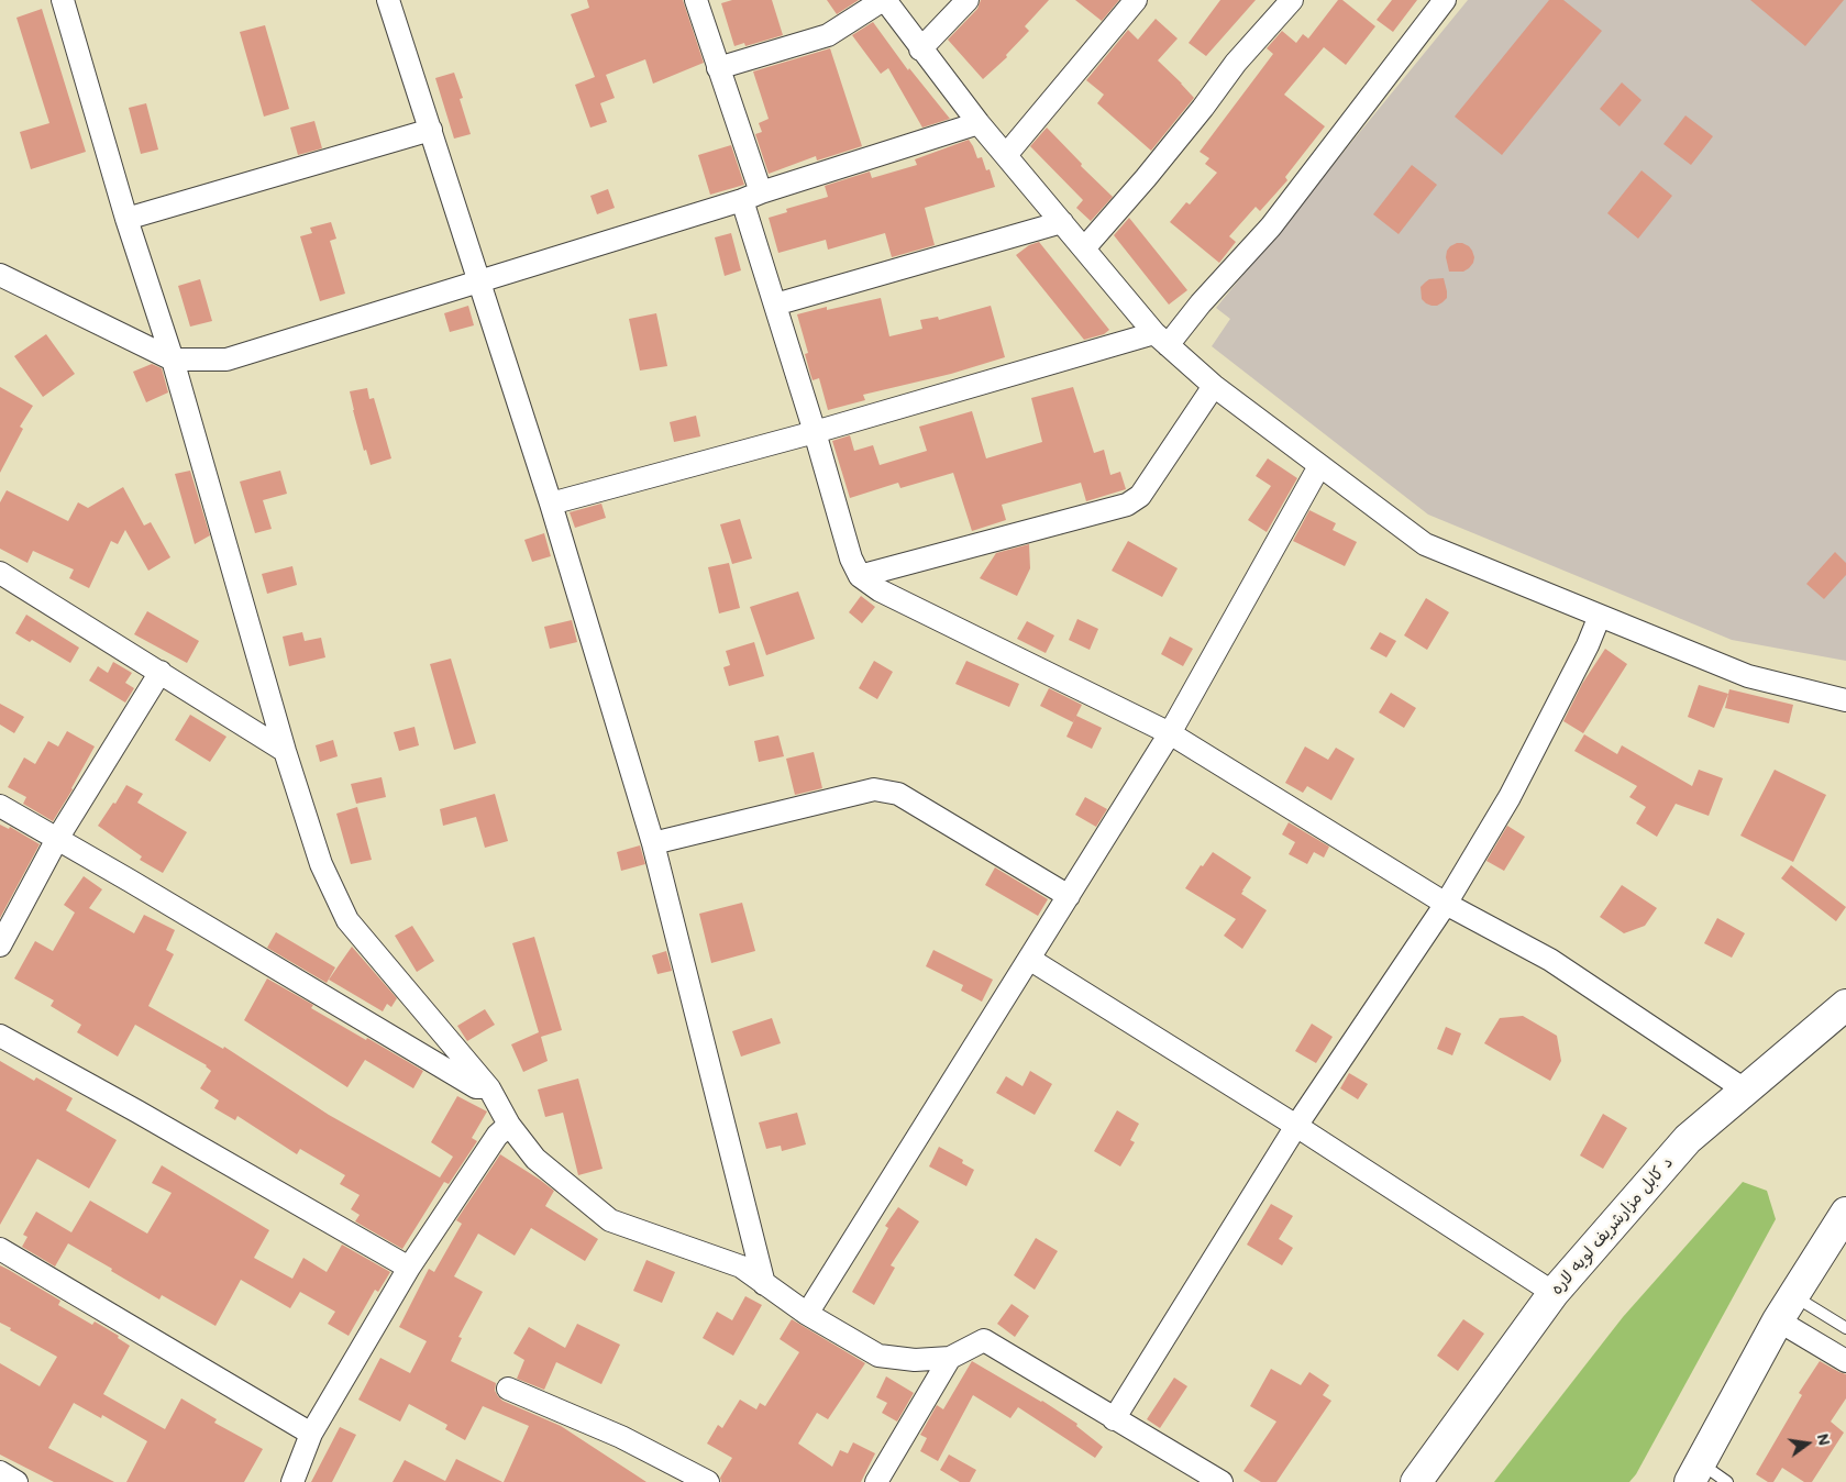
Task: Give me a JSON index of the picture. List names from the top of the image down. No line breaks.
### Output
{"streets":{"highway":["د کابل مزارشریف لویه لاره"]},"north":"right"}
